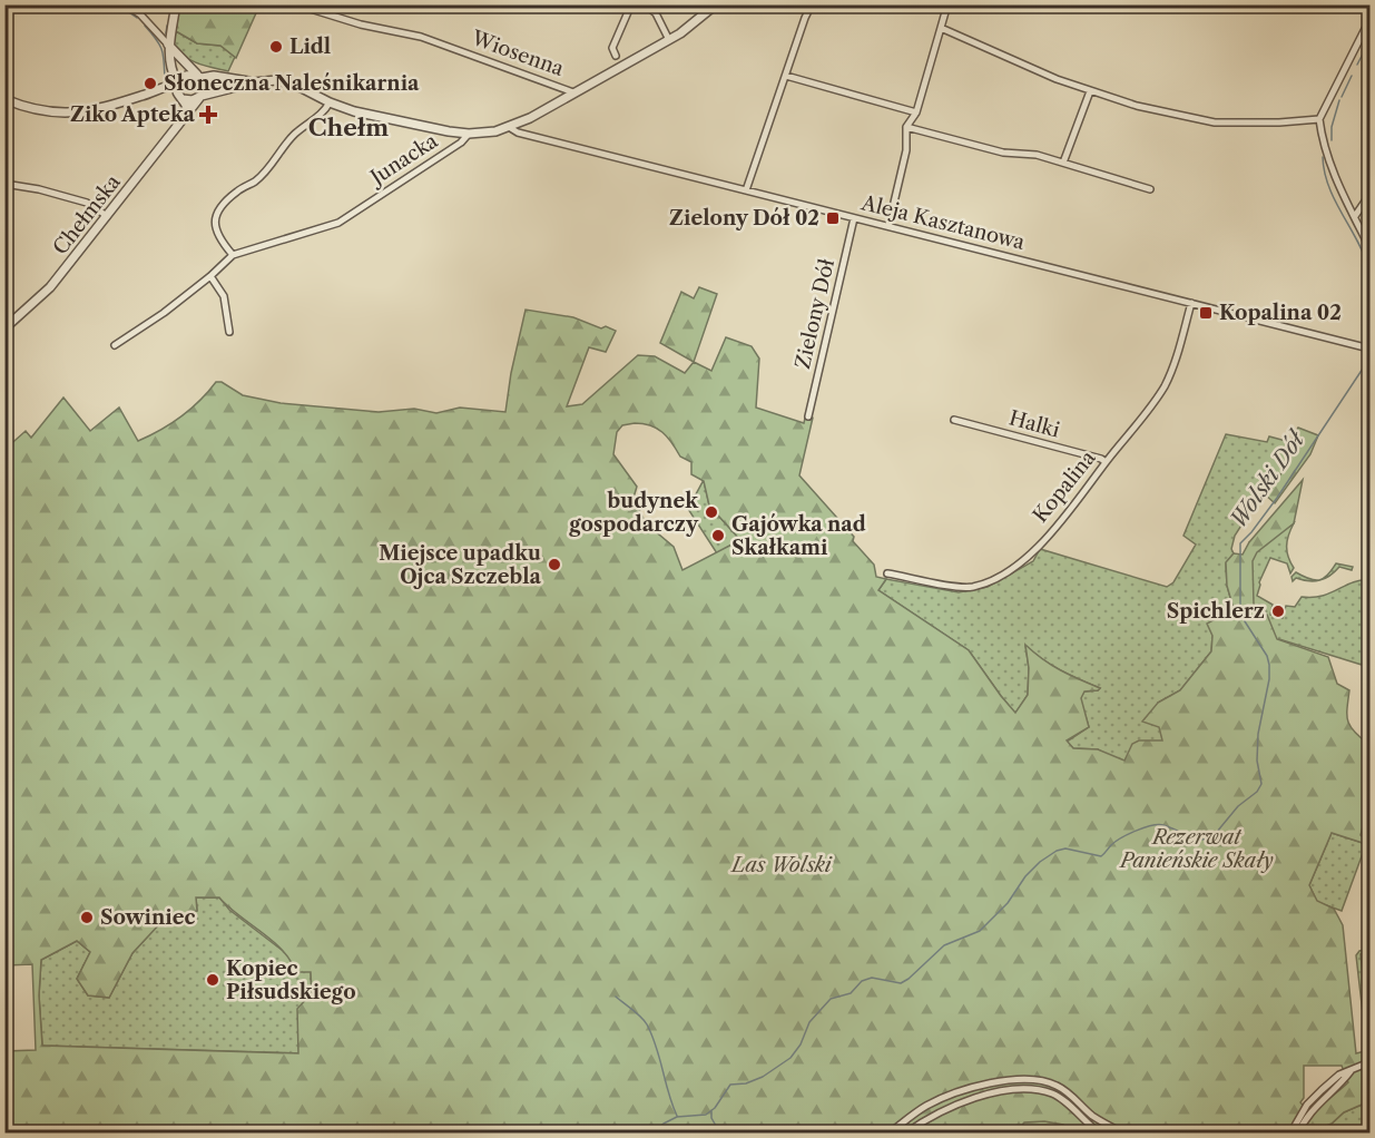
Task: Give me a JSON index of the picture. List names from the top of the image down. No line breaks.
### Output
{"streets":{"street":["Wiosenna","Junacka","Chełmska","Aleja Kasztanowa","Zielony Dół","Halki","Kopalina"]},"crossings":[["Aleja Kasztanowa","Zielony Dół"],["Aleja Kasztanowa","Kopalina"],["Halki","Kopalina"]],"districts":["Chełm"],"water":["Wolski Dół"],"parks":["Rezerwat Panieńskie Skały","Las Wolski"],"places":{"other":["Lidl","Słoneczna Naleśnikarnia","budynek gospodarczy","Gajówka nad Skałkami","Miejsce upadku Ojca Szczebla","Spichlerz","Sowiniec","Kopiec Piłsudskiego"],"health":["Ziko Apteka"],"transit":["Zielony Dół 02","Kopalina 02"]}}
